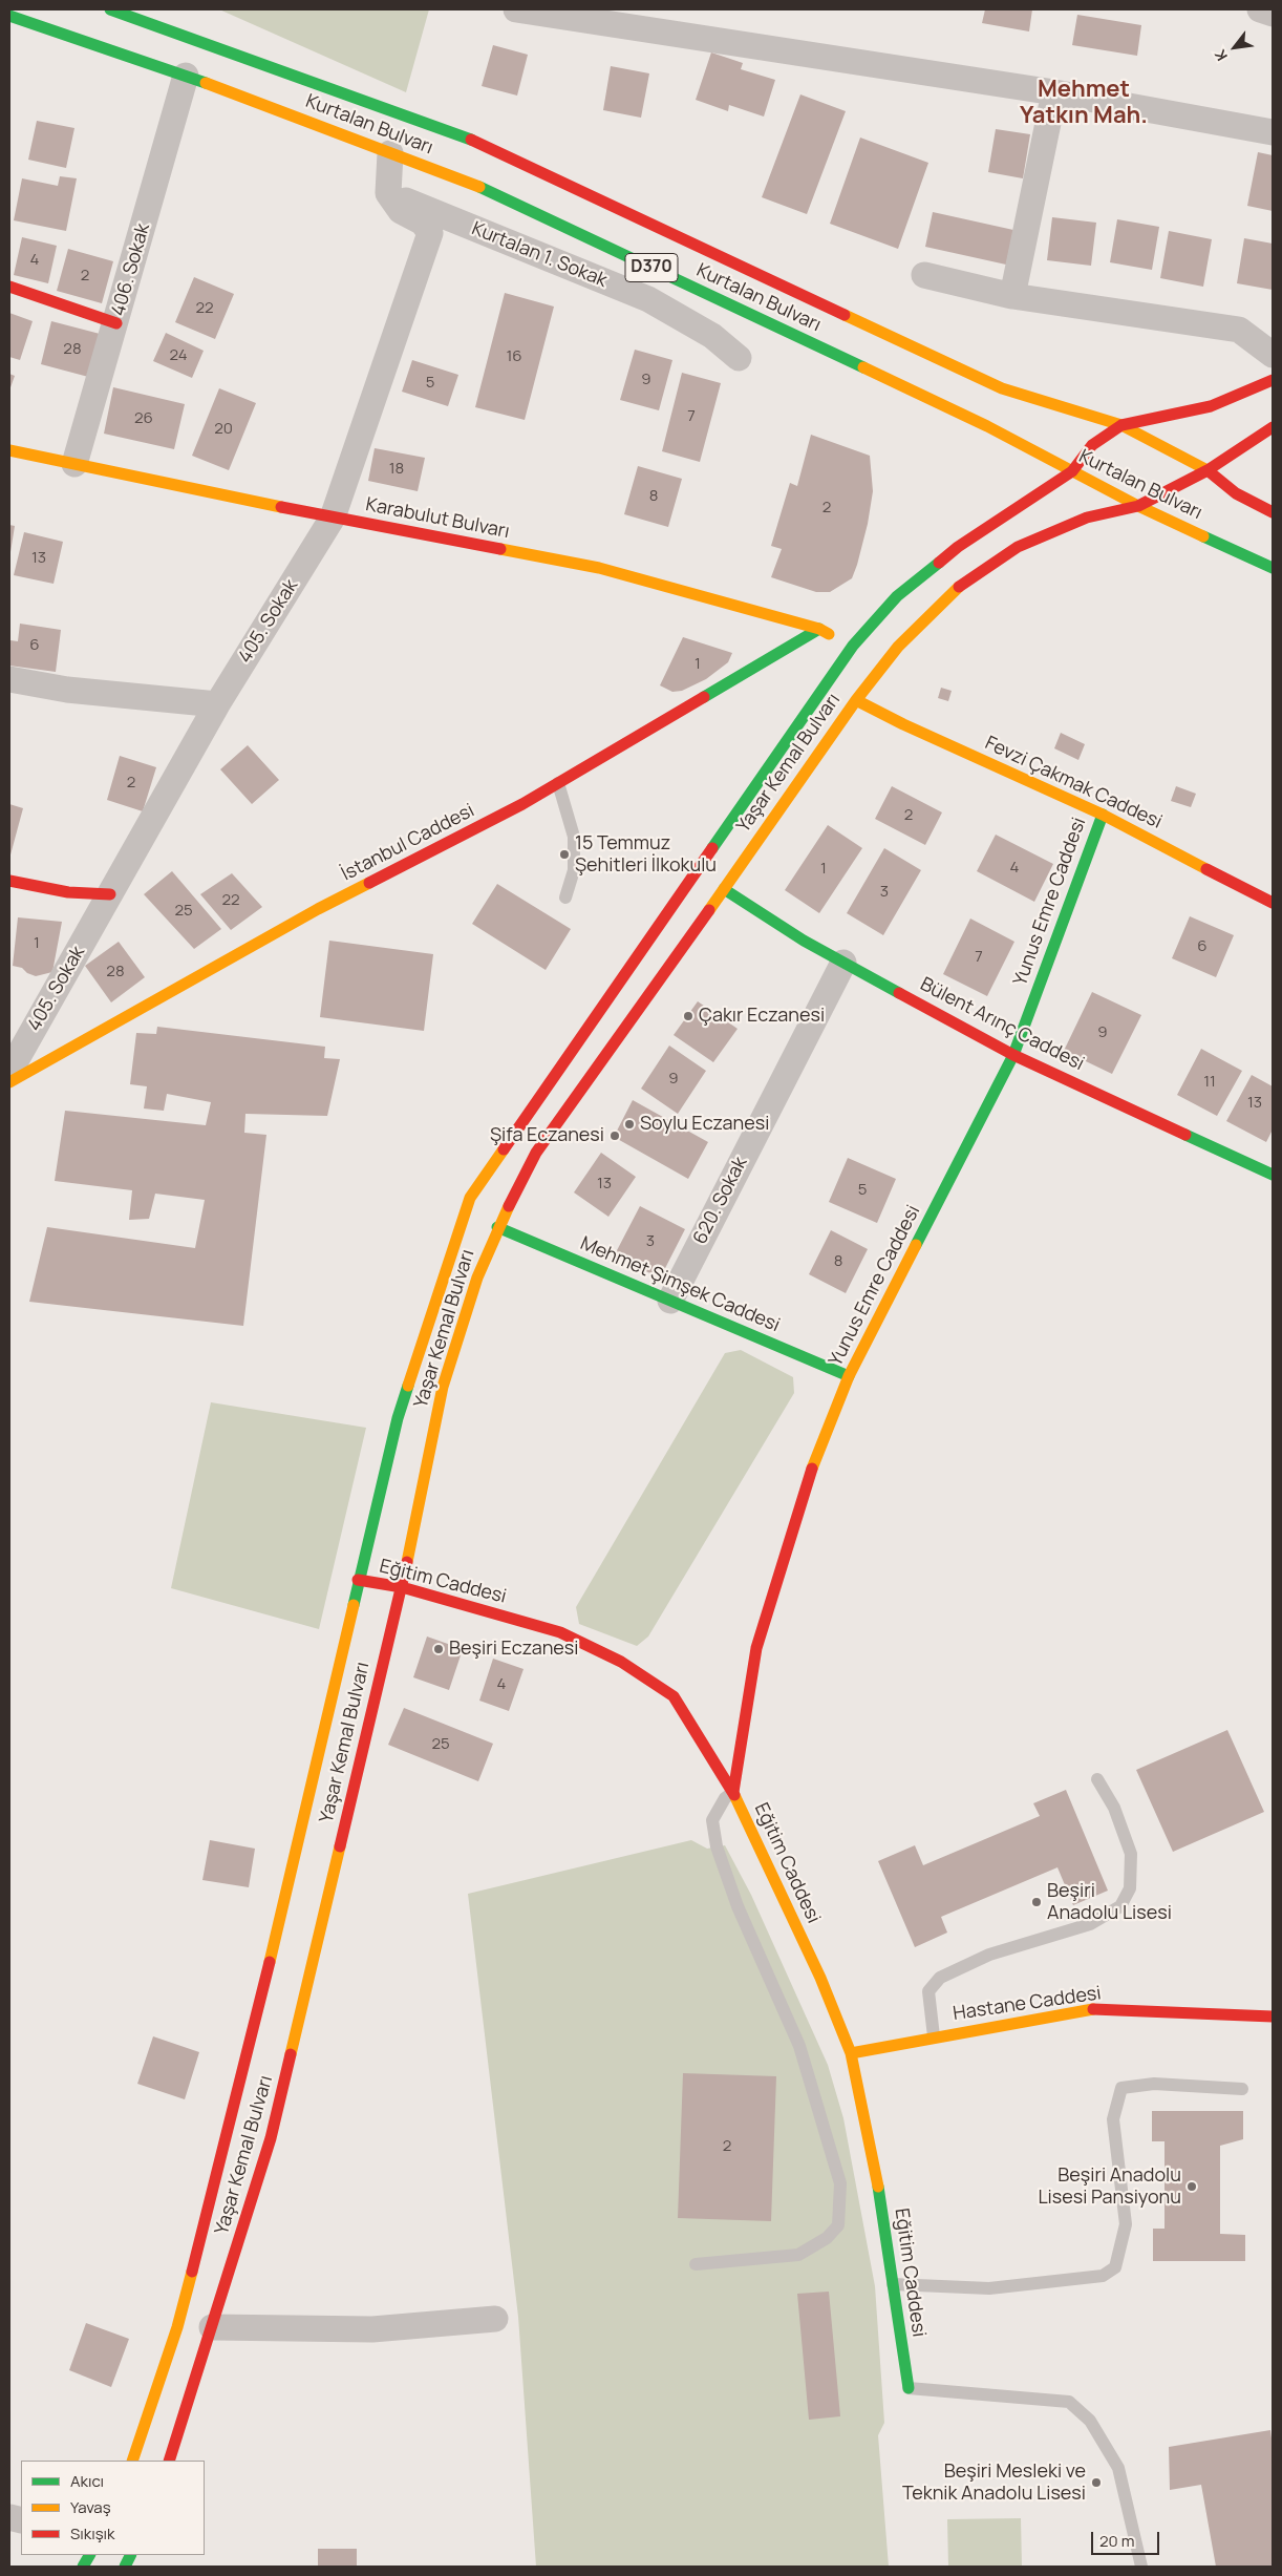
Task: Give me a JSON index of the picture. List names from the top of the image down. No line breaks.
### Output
{"streets":{"main road":["Kurtalan Bulvarı","D370","Karabulut Bulvarı","Yaşar Kemal Bulvarı","Fevzi Çakmak Caddesi","İstanbul Caddesi","Yunus Emre Caddesi","Bülent Arınç Caddesi","Mehmet Şimşek Caddesi","Eğitim Caddesi","Hastane Caddesi"],"street":["Kurtalan 1. Sokak","406. Sokak","405. Sokak","620. Sokak"]},"crossings":[["Kurtalan Bulvarı","406. Sokak"],["Kurtalan Bulvarı","Yaşar Kemal Bulvarı"],["Kurtalan 1. Sokak","405. Sokak"],["406. Sokak","Karabulut Bulvarı"],["Karabulut Bulvarı","405. Sokak"],["Karabulut Bulvarı","Yaşar Kemal Bulvarı"],["Karabulut Bulvarı","İstanbul Caddesi"],["Yaşar Kemal Bulvarı","Fevzi Çakmak Caddesi"],["Yaşar Kemal Bulvarı","Bülent Arınç Caddesi"],["Yaşar Kemal Bulvarı","Mehmet Şimşek Caddesi"],["Yaşar Kemal Bulvarı","Eğitim Caddesi"],["Fevzi Çakmak Caddesi","Yunus Emre Caddesi"],["Yunus Emre Caddesi","Bülent Arınç Caddesi"],["Yunus Emre Caddesi","Mehmet Şimşek Caddesi"],["Yunus Emre Caddesi","Eğitim Caddesi"],["Bülent Arınç Caddesi","620. Sokak"],["620. Sokak","Mehmet Şimşek Caddesi"],["Eğitim Caddesi","Hastane Caddesi"]],"districts":["Mehmet Yatkın Mah."],"places":["15 Temmuz Şehitleri İlkokulu","Çakır Eczanesi","Soylu Eczanesi","Şifa Eczanesi","Beşiri Eczanesi","Beşiri Anadolu Lisesi","Beşiri Anadolu Lisesi Pansiyonu","Beşiri Mesleki ve Teknik Anadolu Lisesi"],"house_numbers":["4","2","22","28","24","16","9","5","7","26","20","18","8","2","13","6","1","2","2","4","1","3","22","25","1","6","7","28","9","9","11","13","13","5","3","8","4","25","2"],"legend":["Akıcı","Yavaş","Sıkışık"],"scale_bar":"20 m","north":"bottom left"}
